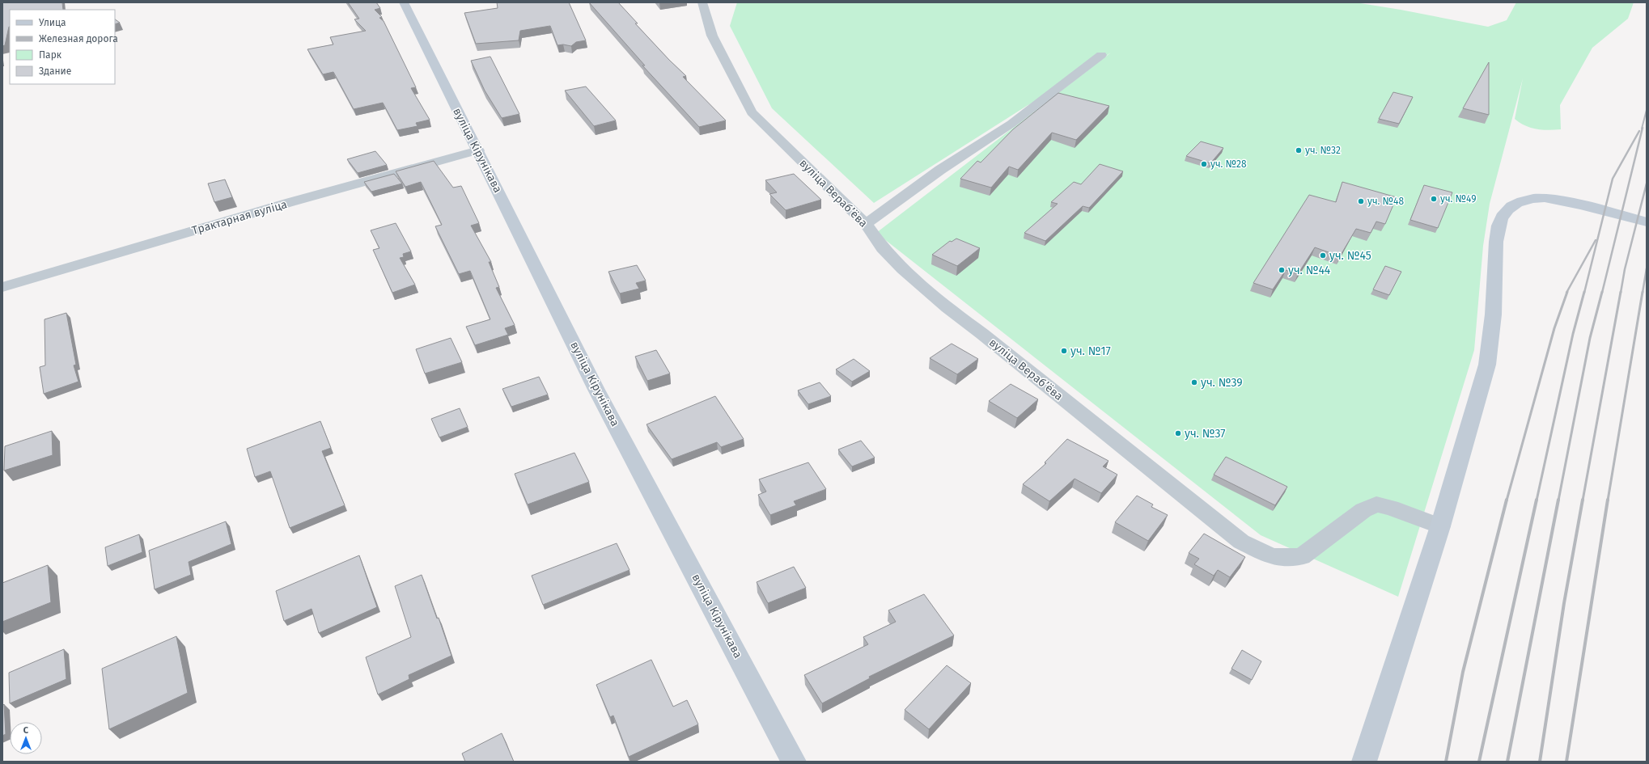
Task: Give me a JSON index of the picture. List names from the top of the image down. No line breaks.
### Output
{"streets":{"street":["вуліца Кірунікава","вуліца Верабʼёва","Трактарная вуліца"]},"crossings":[["вуліца Кірунікава","Трактарная вуліца"]],"places":["уч. №32","уч. №28","уч. №49","уч. №48","уч. №45","уч. №44","уч. №17","уч. №39","уч. №37"],"legend":["Улица","Железная дорога","Парк","Здание"],"north":"top"}
